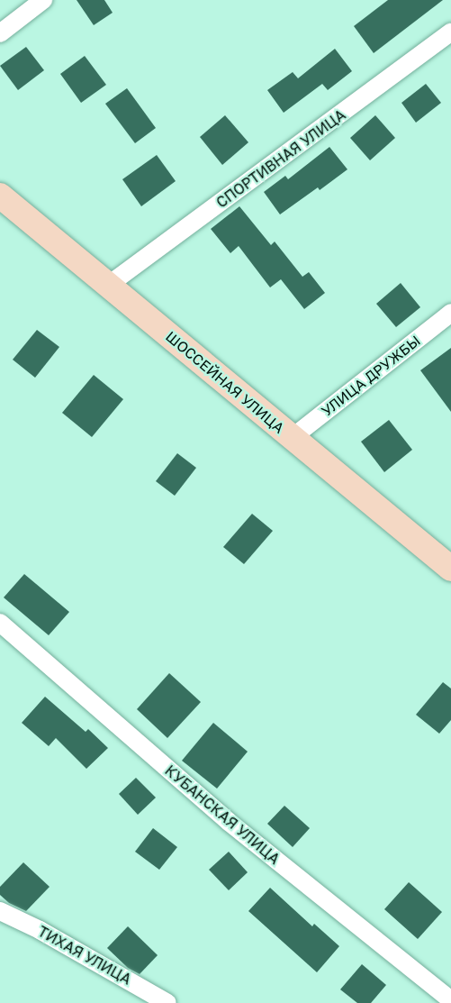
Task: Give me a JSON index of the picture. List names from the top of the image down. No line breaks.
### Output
{"streets":{"main road":["ШОССЕЙНАЯ УЛИЦА"],"street":["СПОРТИВНАЯ УЛИЦА","УЛИЦА ДРУЖБЫ","КУБАНСКАЯ УЛИЦА","ТИХАЯ УЛИЦА"]},"crossings":[["СПОРТИВНАЯ УЛИЦА","ШОССЕЙНАЯ УЛИЦА"],["УЛИЦА ДРУЖБЫ","ШОССЕЙНАЯ УЛИЦА"]]}
